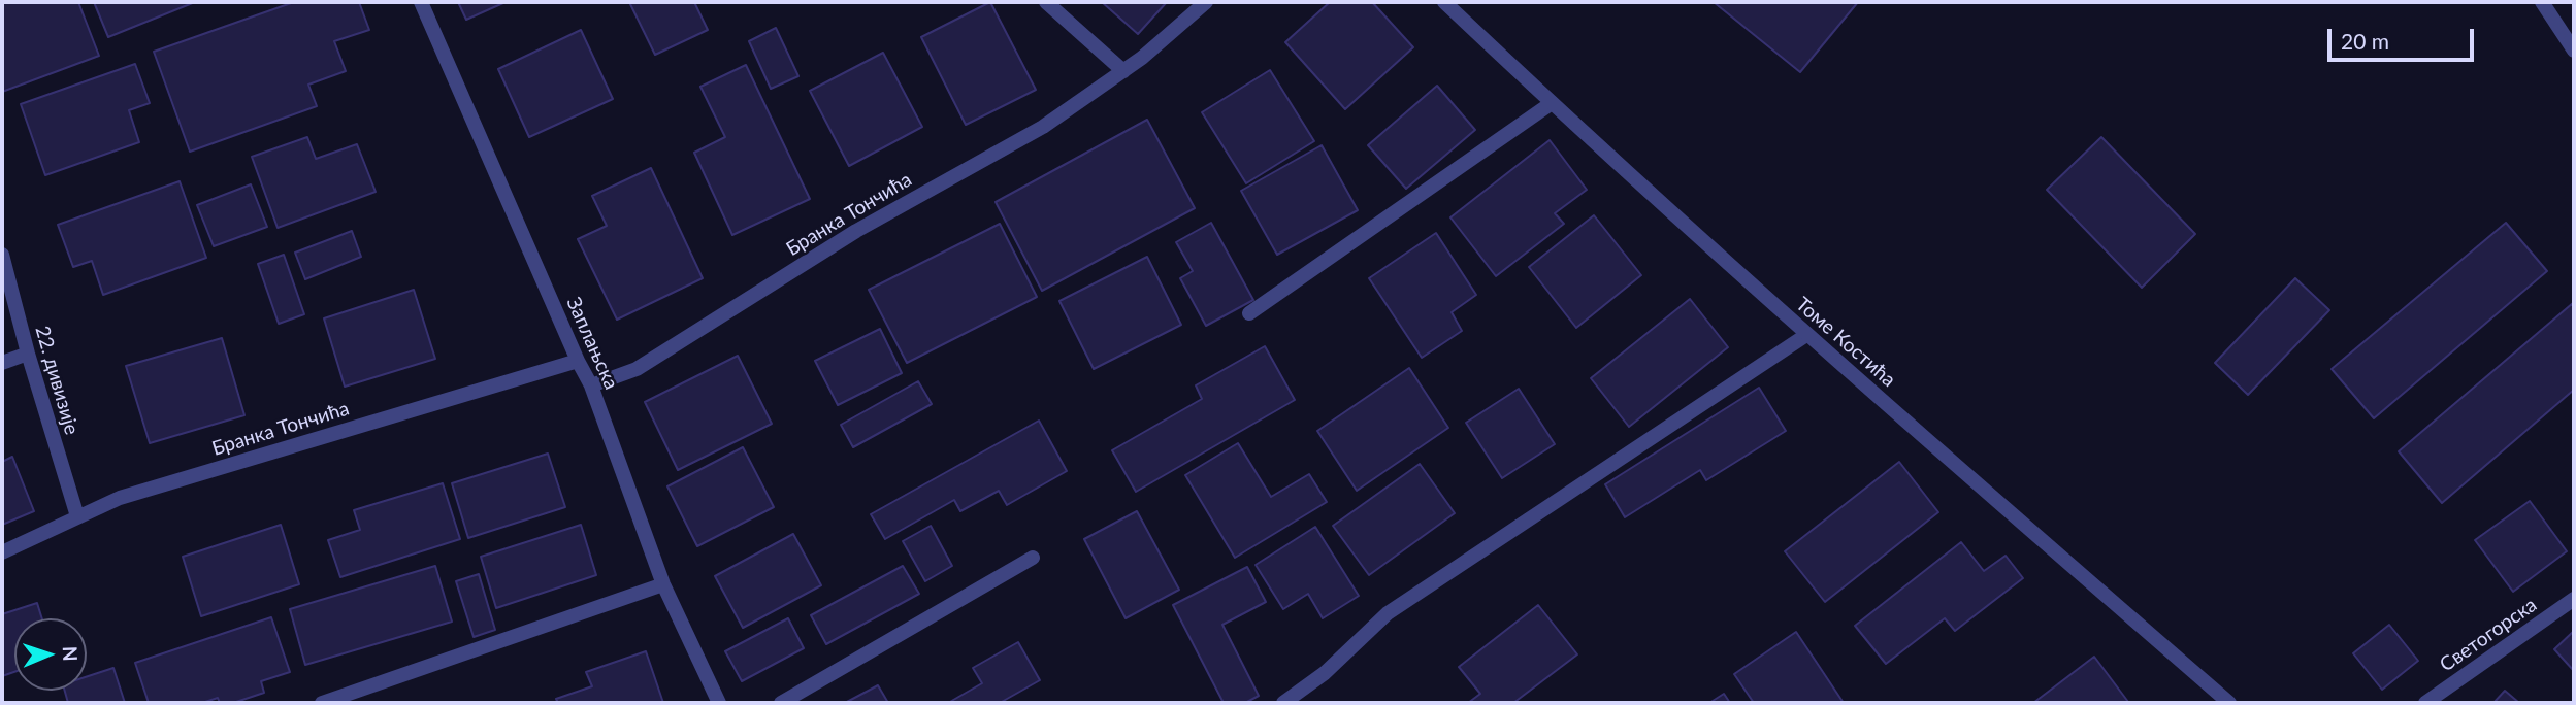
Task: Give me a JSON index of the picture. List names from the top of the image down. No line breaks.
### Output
{"streets":{"street":["Бранка Тончића","Томе Костића","Заплањска","22. дивизије","Светогорска"]},"crossings":[["Бранка Тончића","Заплањска"],["Бранка Тончића","22. дивизије"]],"scale_bar":"20 m","north":"right"}
